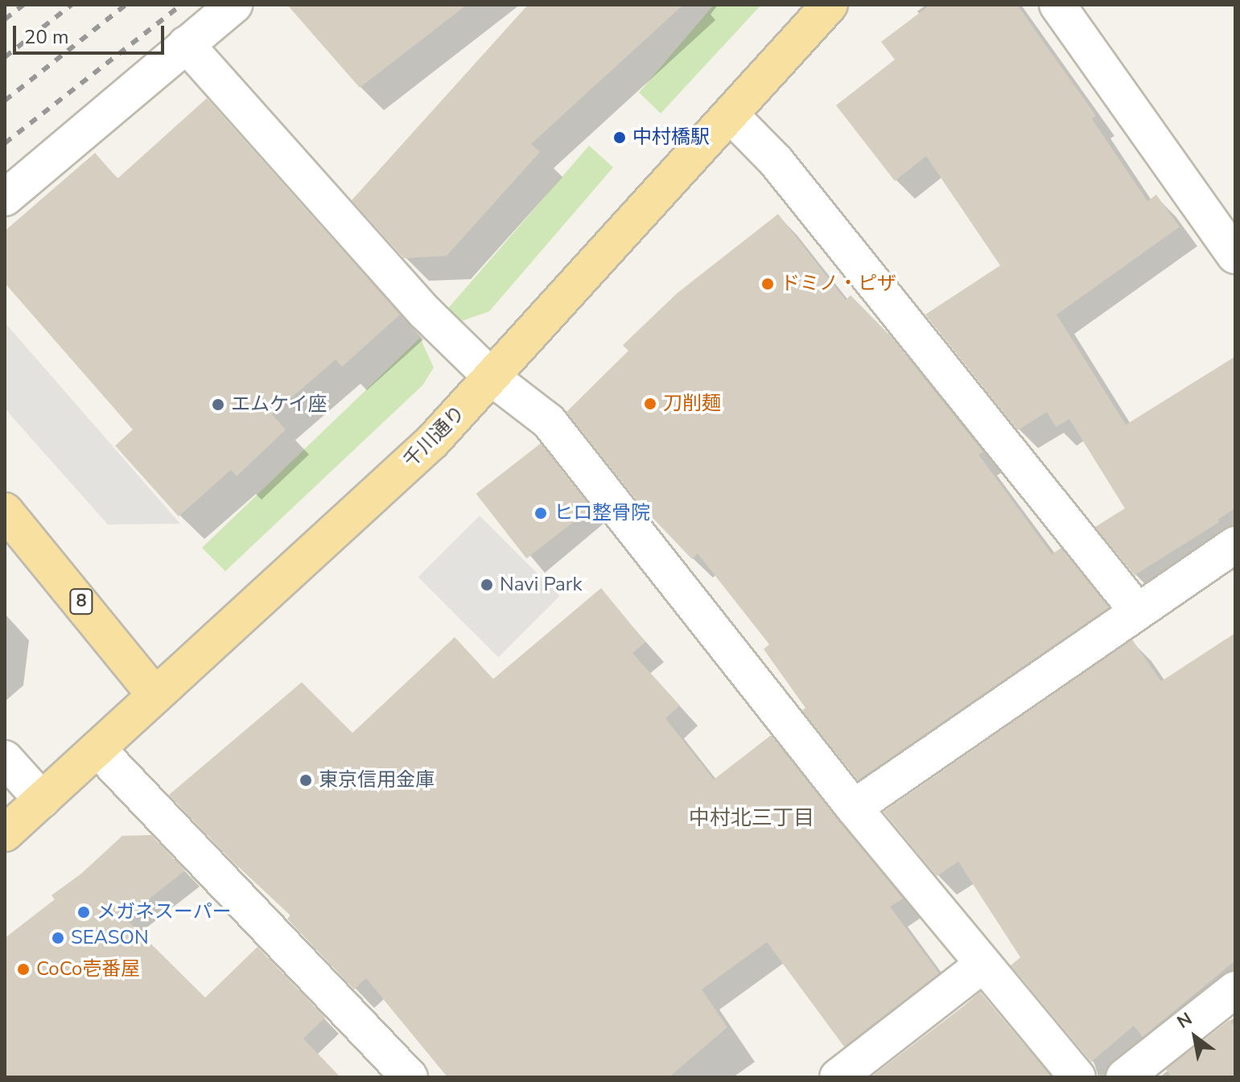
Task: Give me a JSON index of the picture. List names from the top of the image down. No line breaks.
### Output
{"streets":{"main road":["千川通り","8"]},"crossings":[["千川通り","8"]],"districts":["中村北三丁目"],"places":["中村橋駅","ドミノ・ピザ","刀削麺","エムケイ座","ヒロ整骨院","Navi Park","東京信用金庫","メガネスーパー","SEASON","CoCo壱番屋"],"scale_bar":"20 m","north":"top left"}
